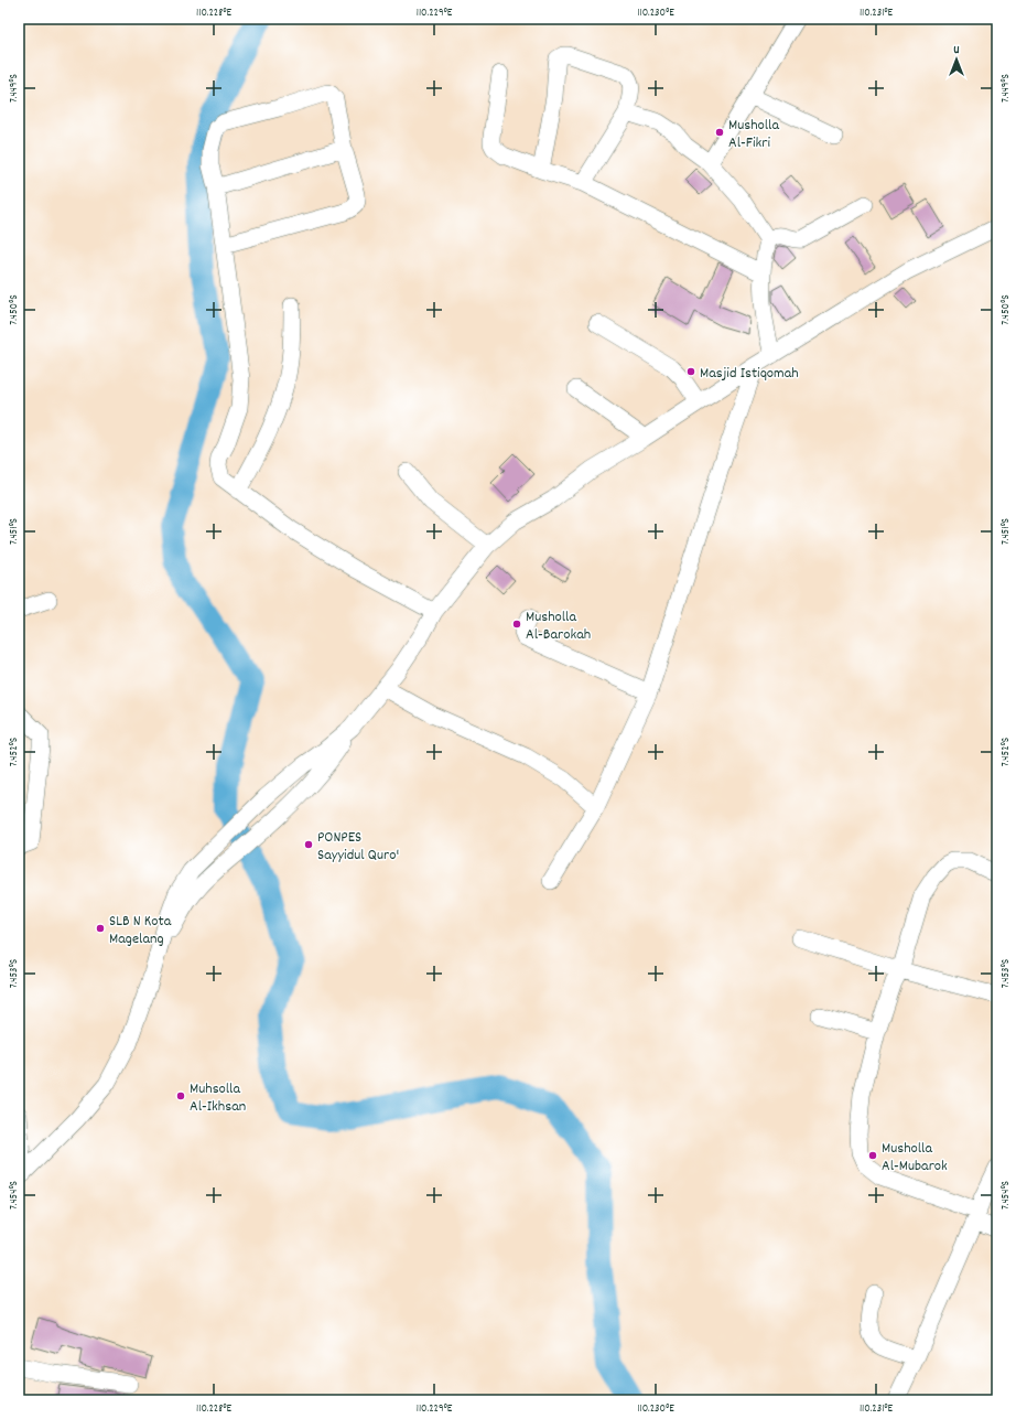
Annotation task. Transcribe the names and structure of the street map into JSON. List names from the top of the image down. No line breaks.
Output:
{"places":["Musholla Al-Fikri","Masjid Istiqomah","Musholla Al-Barokah","PONPES Sayyidul Quro'","SLB N Kota Magelang","Muhsolla Al-Ikhsan","Musholla Al-Mubarok"],"north":"top","coordinates":["110.228°E","110.229°E","110.230°E","110.231°E","7.449°S","7.450°S","7.451°S","7.452°S","7.453°S","7.454°S"]}
